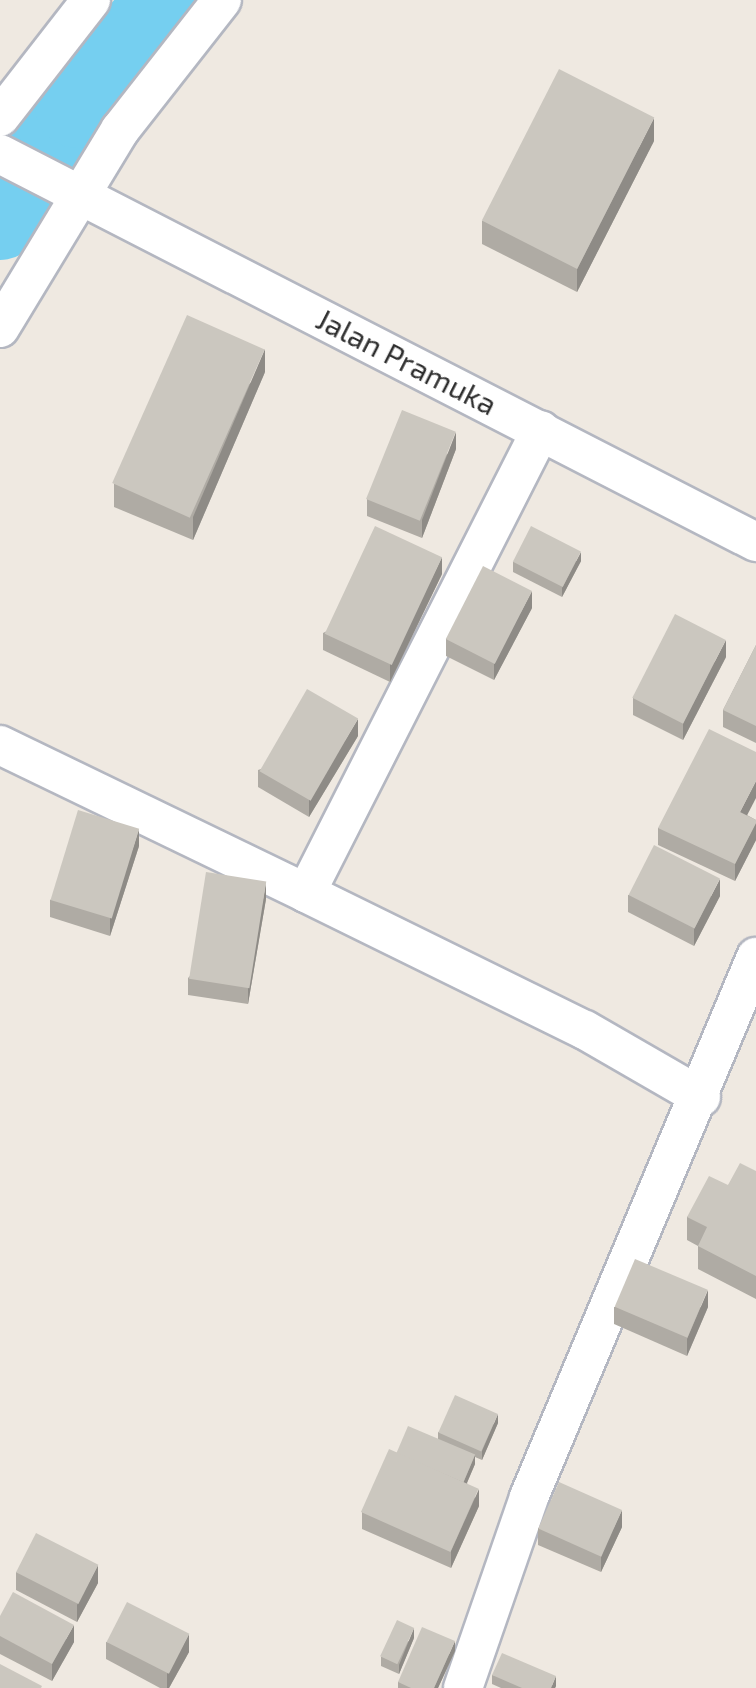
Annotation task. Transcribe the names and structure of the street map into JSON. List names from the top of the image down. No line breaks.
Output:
{"streets":{"street":["Jalan Pramuka"]}}
